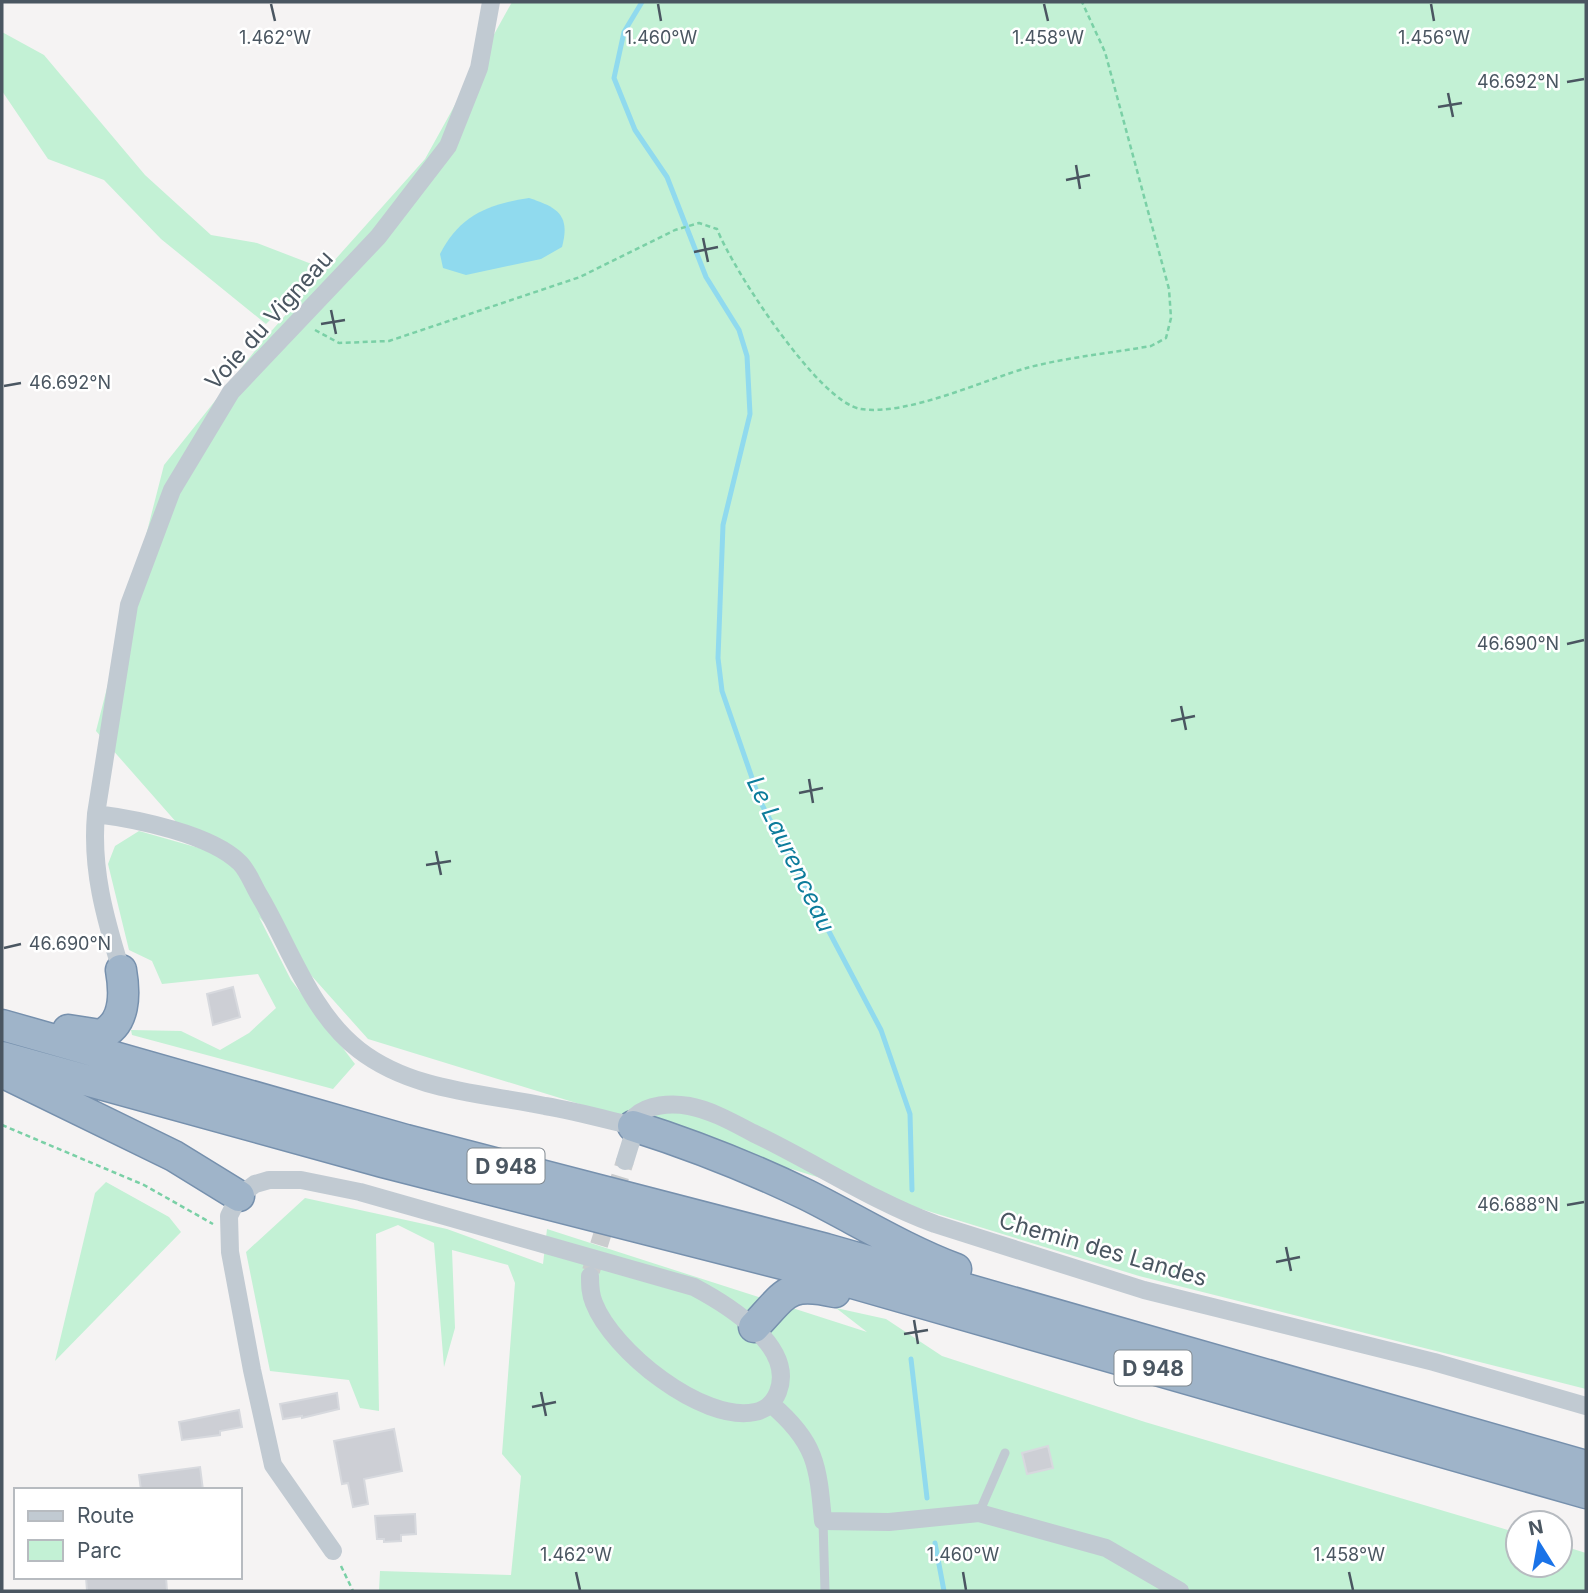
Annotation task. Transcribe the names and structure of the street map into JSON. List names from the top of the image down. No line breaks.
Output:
{"streets":{"highway":["D 948"],"street":["Voie du Vigneau","Chemin des Landes"]},"water":["Le Laurenceau"],"legend":["Route","Parc"],"north":"top","coordinates":["1.462°W","1.460°W","1.458°W","1.456°W","46.692°N","46.690°N","46.688°N"]}
